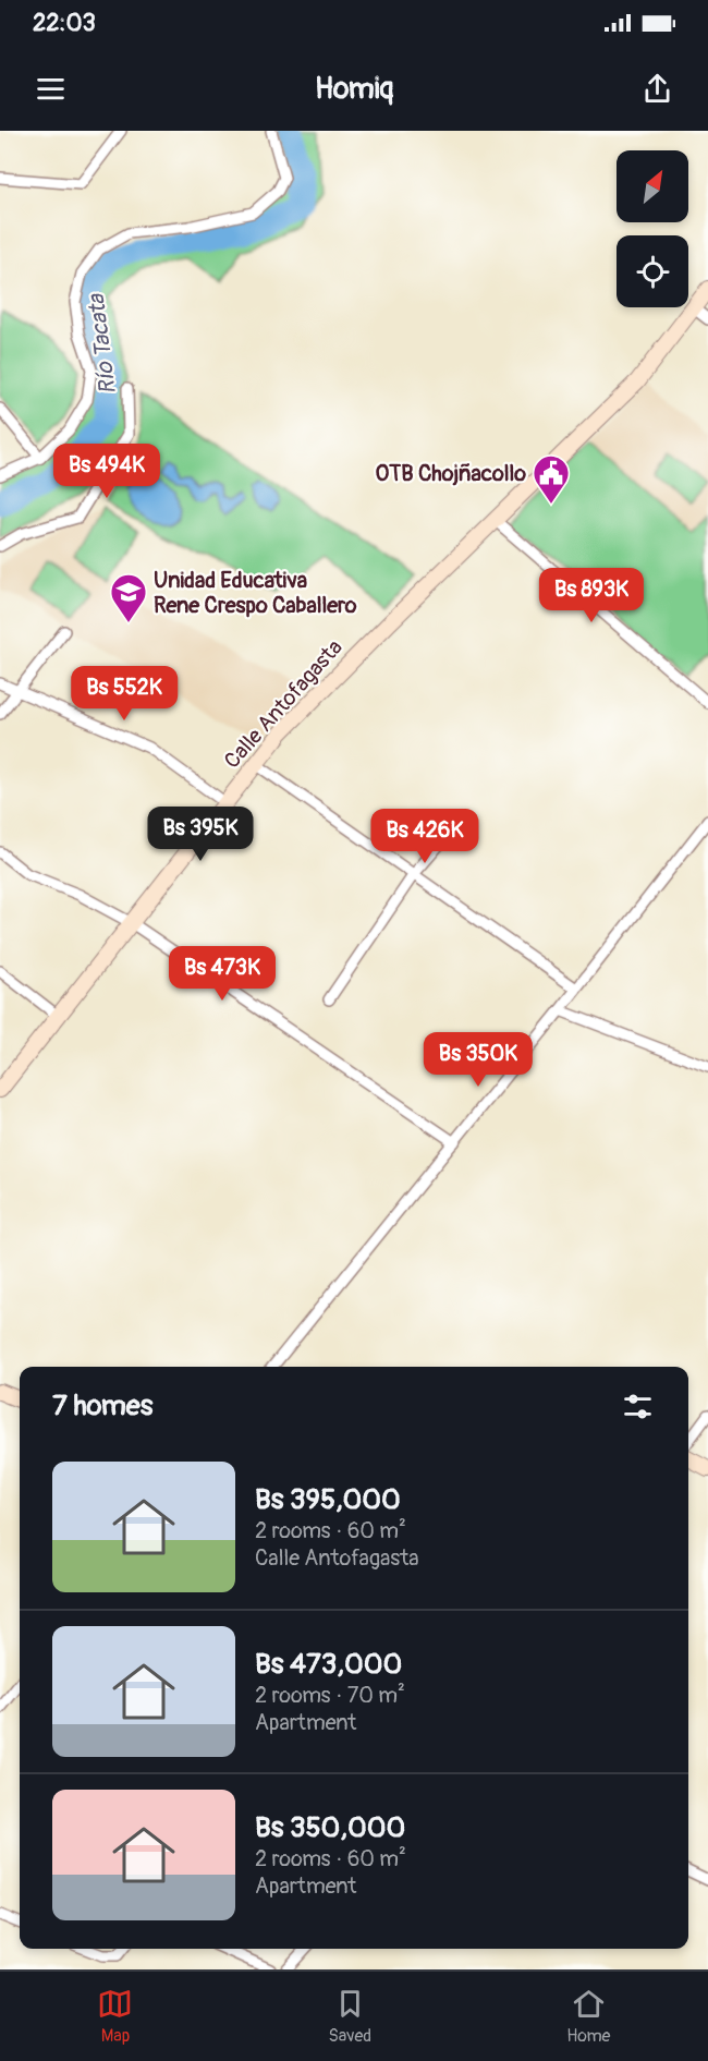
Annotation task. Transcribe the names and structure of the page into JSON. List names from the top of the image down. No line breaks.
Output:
{"streets":{"main road":["Calle Antofagasta"]},"water":["Río Tacata"],"places":{"public building":["OTB Chojñacollo"],"school or university":["Unidad Educativa Rene Crespo Caballero"]},"north":"top right","page":{"status":"22:03","header":"Homiq","price":["Bs 494K","Bs 893K","Bs 552K","Bs 395K","Bs 426K","Bs 473K","Bs 350K"],"heading":"7 homes","list":[{"name":"Bs 395,000","note":"2 rooms · 60 m² · Calle Antofagasta"},{"name":"Bs 473,000","note":"2 rooms · 70 m² · Apartment"},{"name":"Bs 350,000","note":"2 rooms · 60 m² · Apartment"}],"tabs":["Map","Saved","Home"]}}
